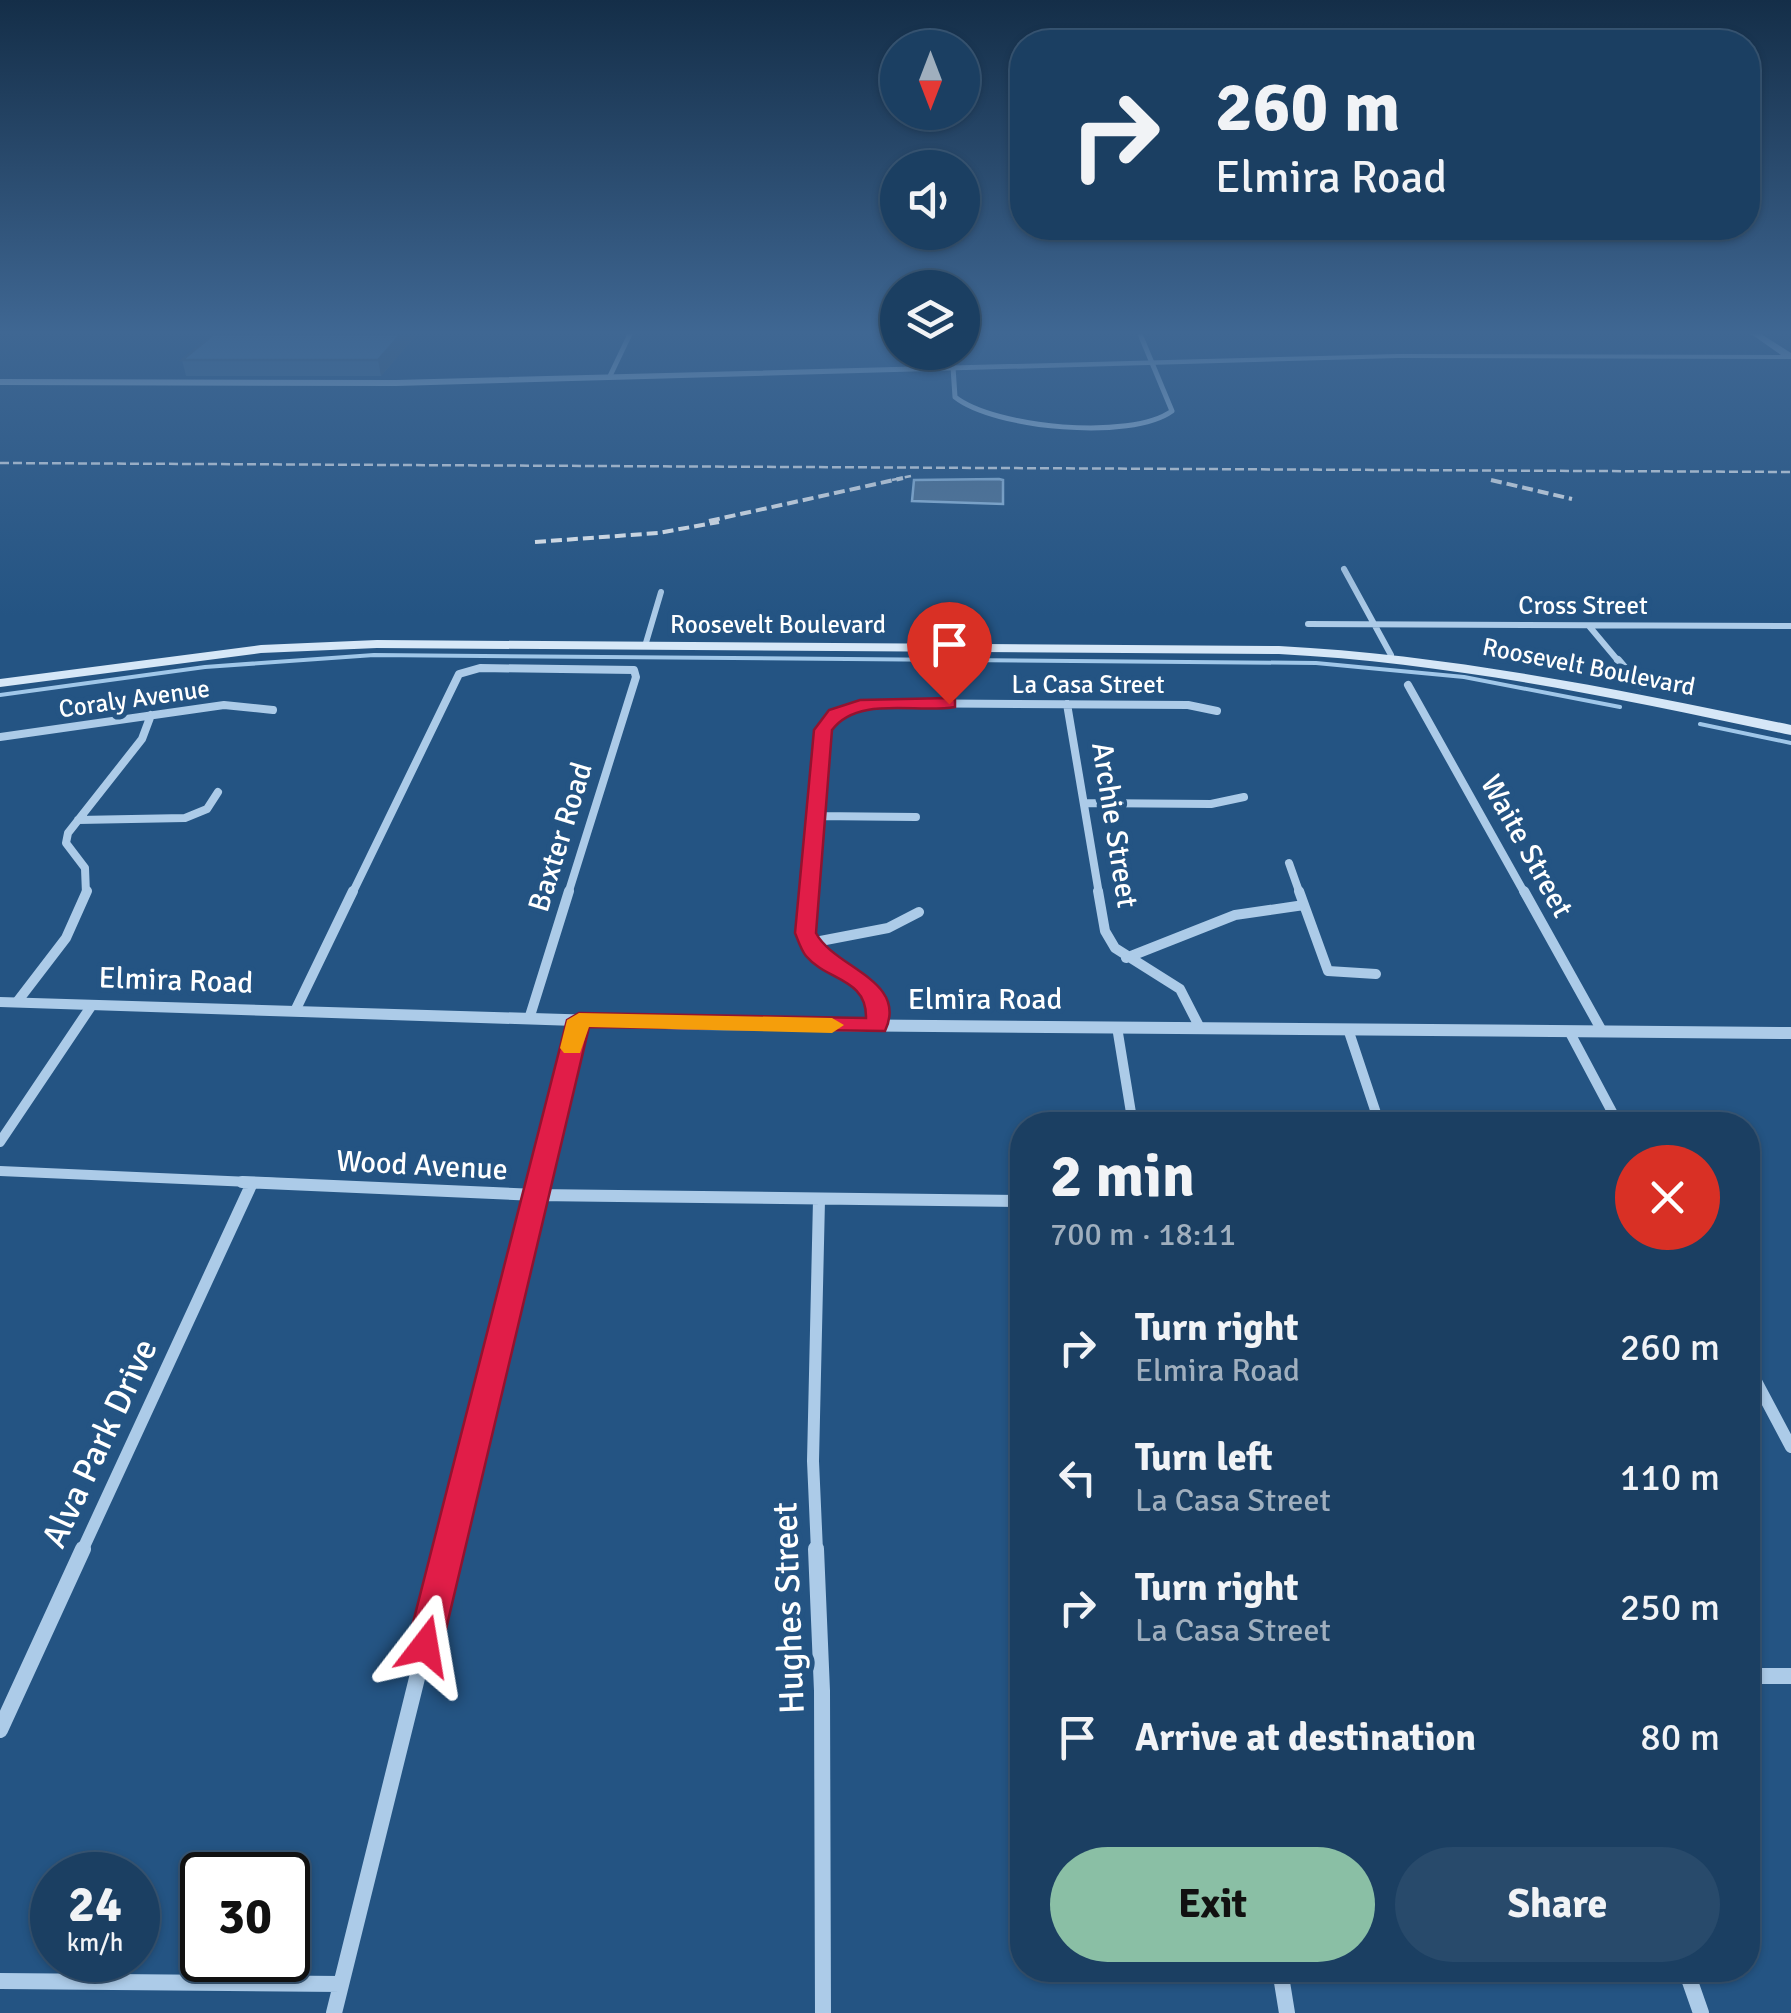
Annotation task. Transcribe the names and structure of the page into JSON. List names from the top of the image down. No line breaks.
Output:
{"streets":{"main road":["Roosevelt Boulevard"],"street":["Cross Street","La Casa Street","Coraly Avenue","Archie Street","Baxter Road","Waite Street","Elmira Road","Wood Avenue","Alva Park Drive","Hughes Street"]},"crossings":[["La Casa Street","Archie Street"],["Baxter Road","Elmira Road"],["Waite Street","Elmira Road"],["Wood Avenue","Alva Park Drive"],["Wood Avenue","Hughes Street"]],"north":"bottom","page":{"turn":["260 m","Elmira Road"],"heading":["2 min","700 m · 18:11"],"list":[{"name":"Turn right","note":"Elmira Road","value":"260 m"},{"name":"Turn left","note":"La Casa Street","value":"110 m"},{"name":"Turn right","note":"La Casa Street","value":"250 m"},{"name":"Arrive at destination","value":"80 m"}],"buttons":["Exit","Share"],"speed":"24 km/h","limit":"30"}}
